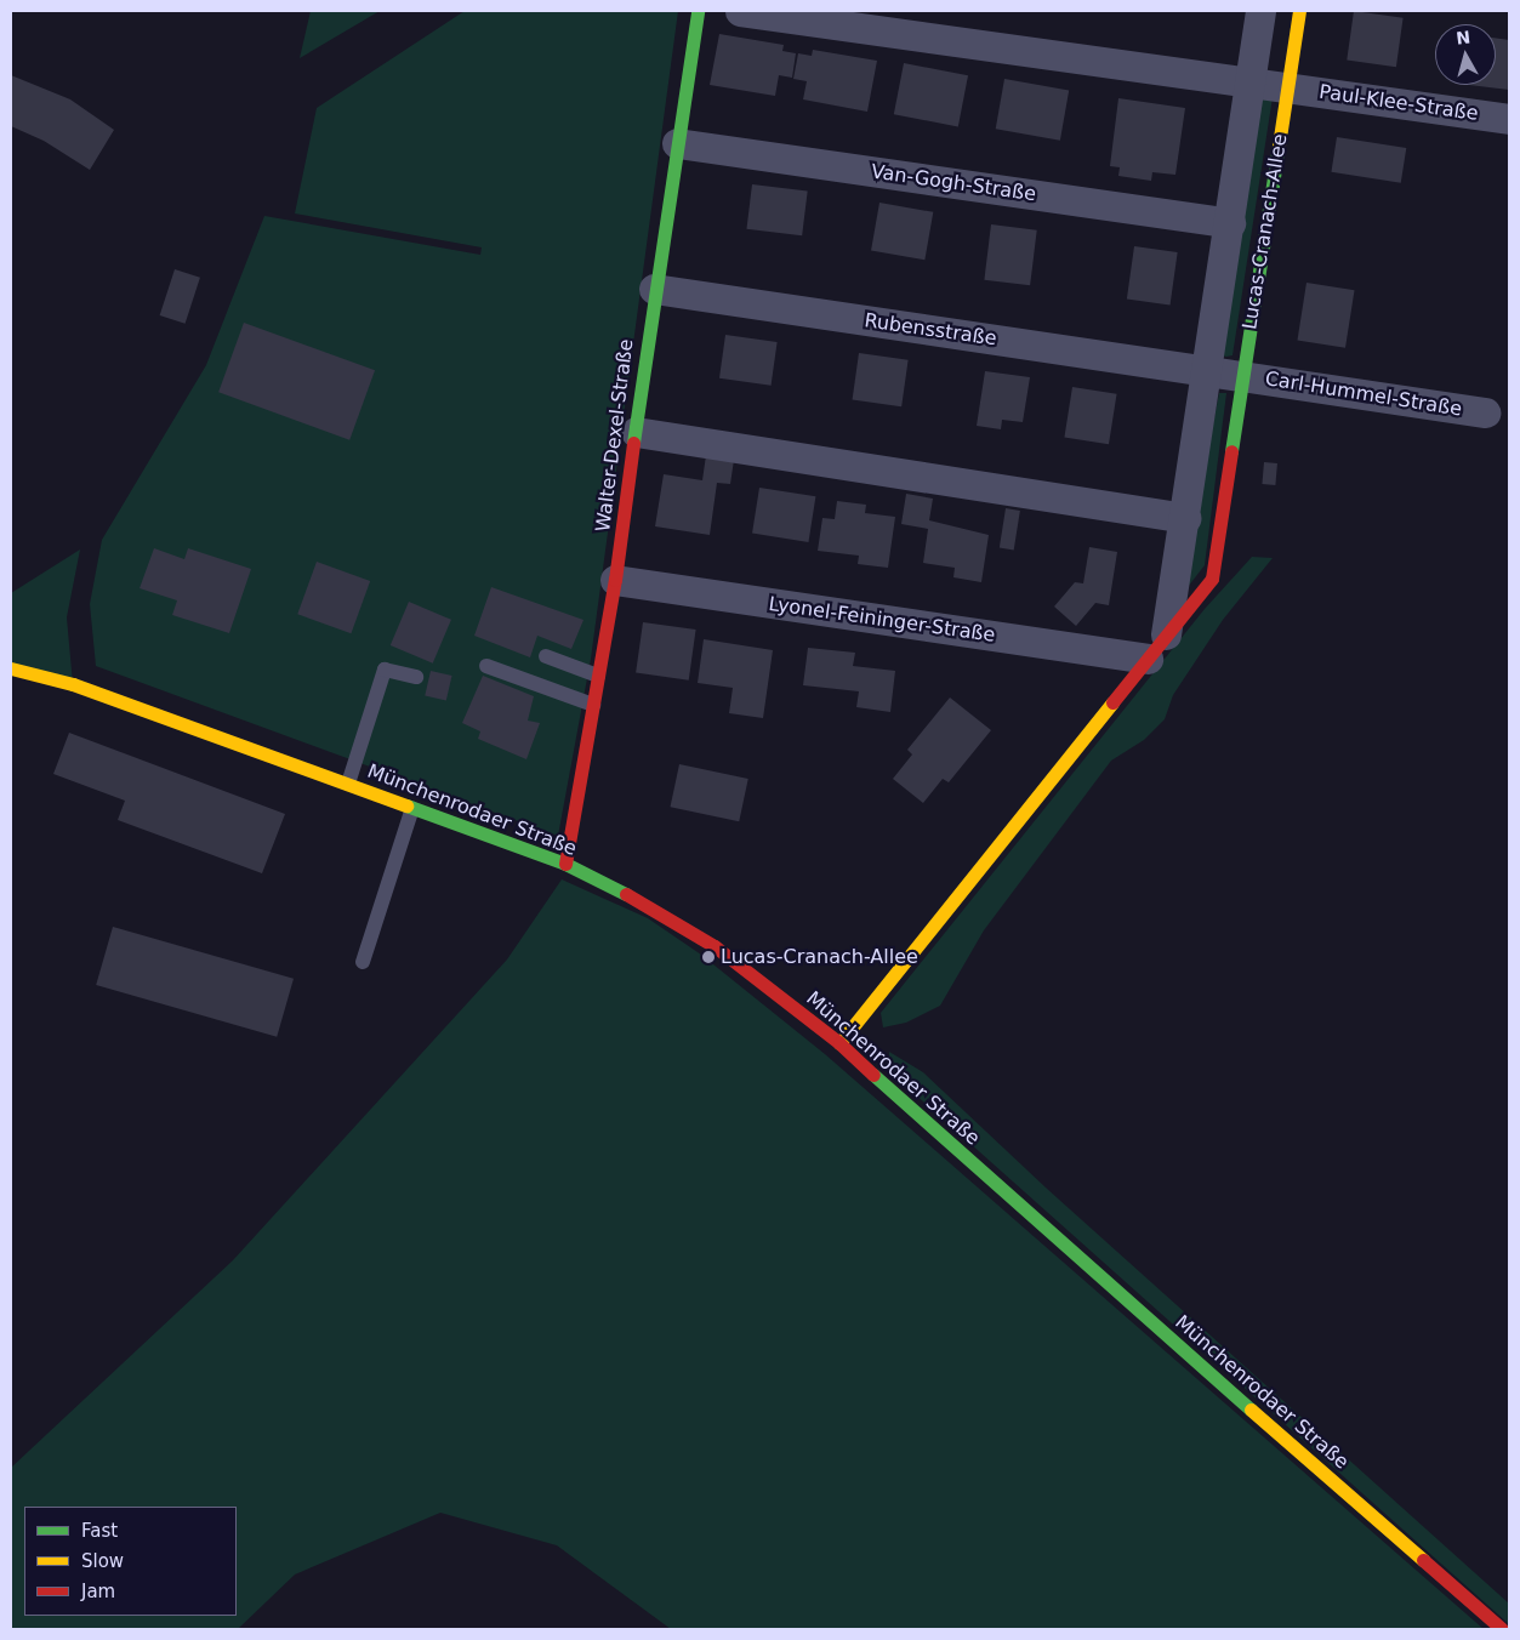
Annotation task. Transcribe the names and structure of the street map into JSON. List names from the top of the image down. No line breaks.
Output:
{"streets":{"street":["Paul-Klee-Straße","Van-Gogh-Straße","Lucas-Cranach-Allee","Rubensstraße","Carl-Hummel-Straße","Walter-Dexel-Straße","Lyonel-Feininger-Straße","Münchenrodaer Straße"]},"crossings":[["Paul-Klee-Straße","Lucas-Cranach-Allee"],["Van-Gogh-Straße","Lucas-Cranach-Allee"],["Van-Gogh-Straße","Walter-Dexel-Straße"],["Lucas-Cranach-Allee","Rubensstraße"],["Lucas-Cranach-Allee","Carl-Hummel-Straße"],["Lucas-Cranach-Allee","Lyonel-Feininger-Straße"],["Lucas-Cranach-Allee","Münchenrodaer Straße"],["Rubensstraße","Walter-Dexel-Straße"],["Walter-Dexel-Straße","Lyonel-Feininger-Straße"],["Walter-Dexel-Straße","Münchenrodaer Straße"]],"places":["Lucas-Cranach-Allee"],"legend":["Fast","Slow","Jam"],"north":"top"}
